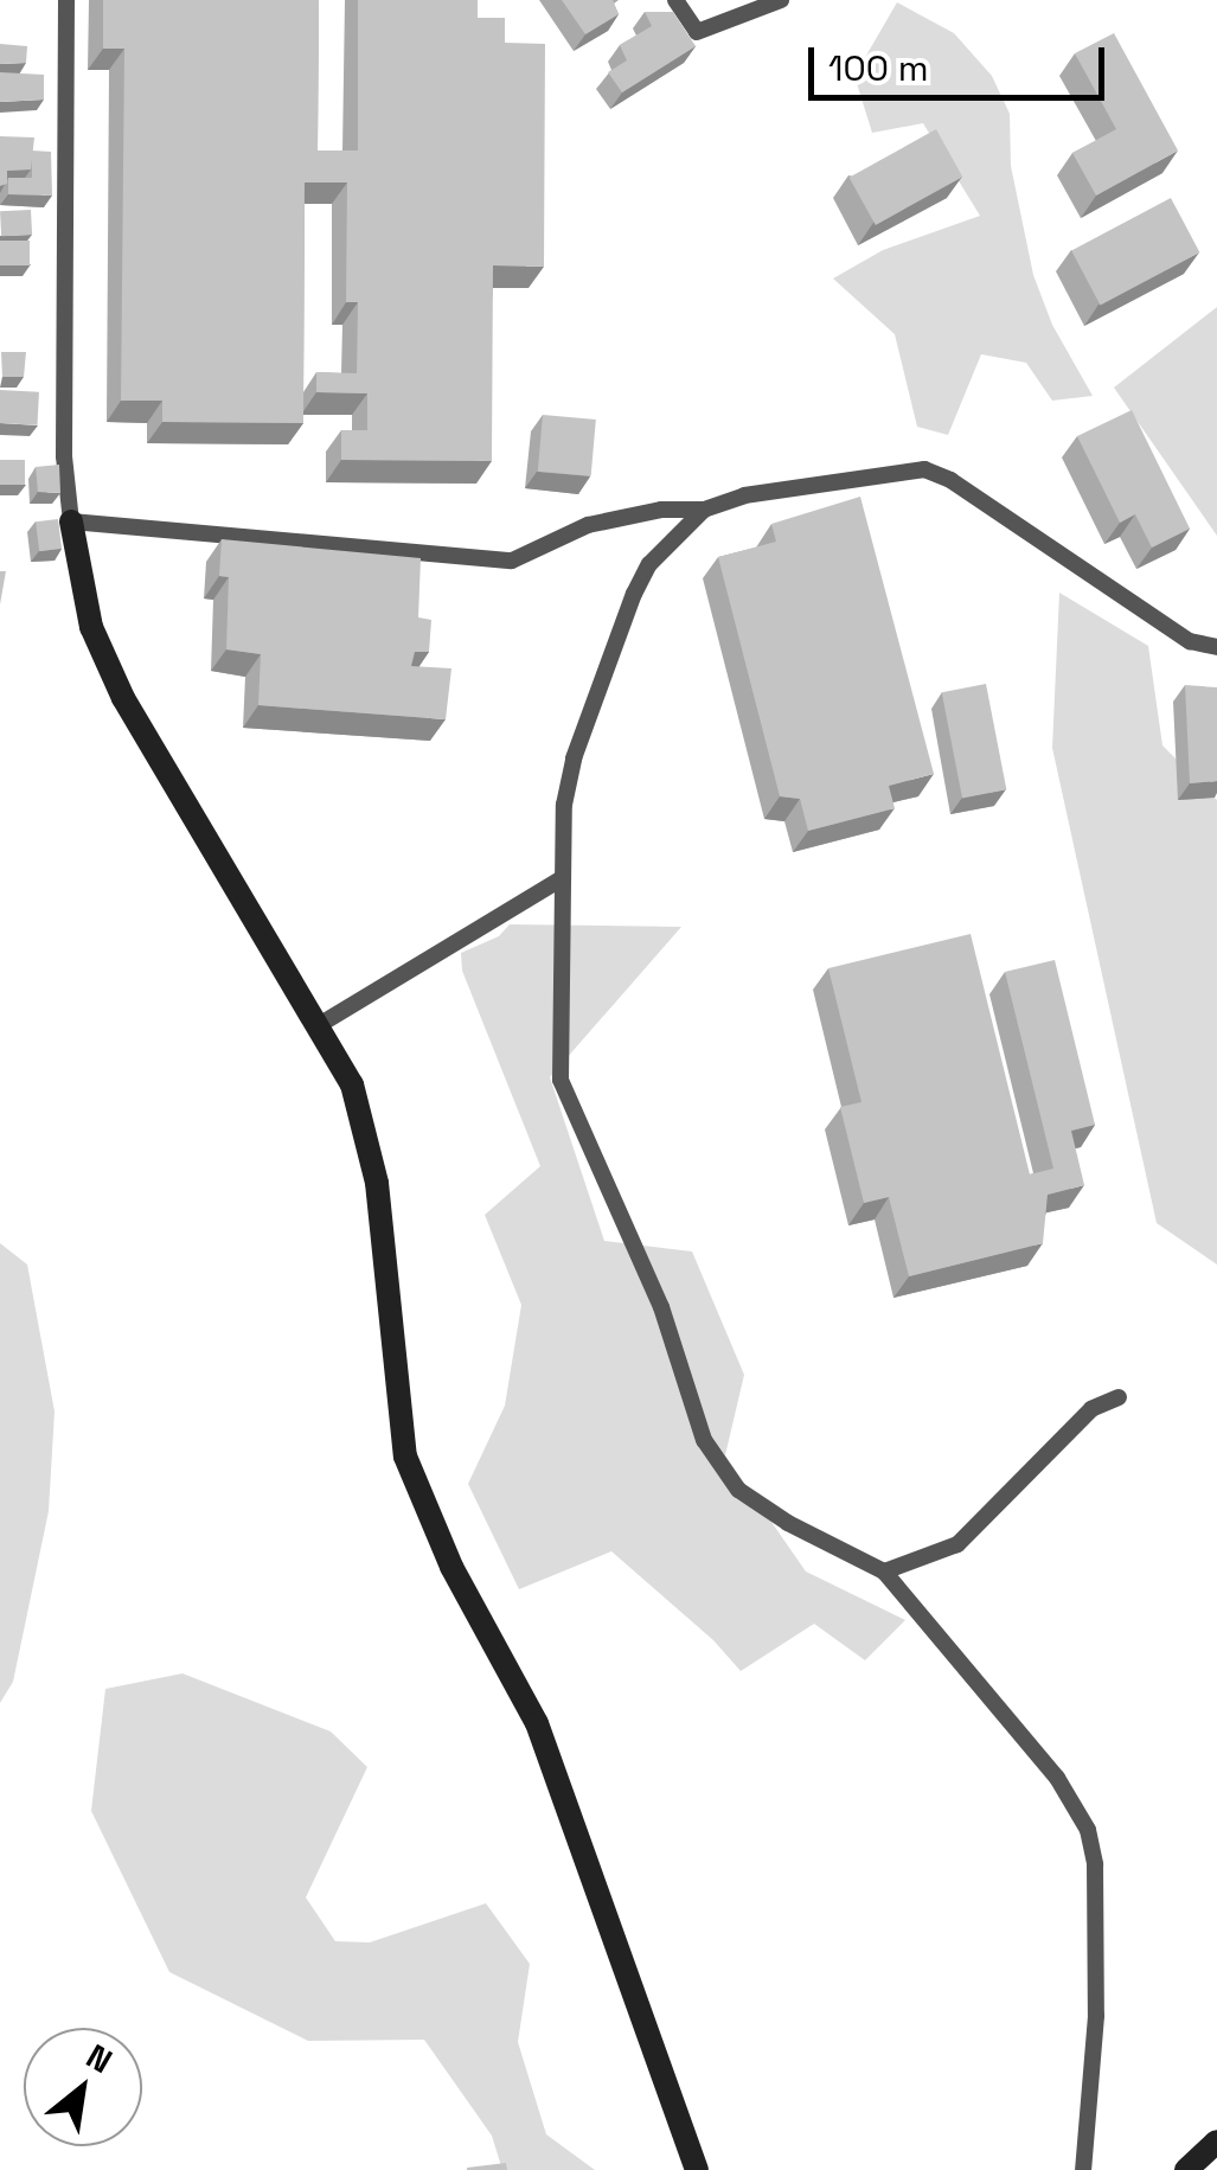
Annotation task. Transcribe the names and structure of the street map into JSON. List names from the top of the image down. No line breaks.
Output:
{"scale_bar":"100 m","north":"top right"}
